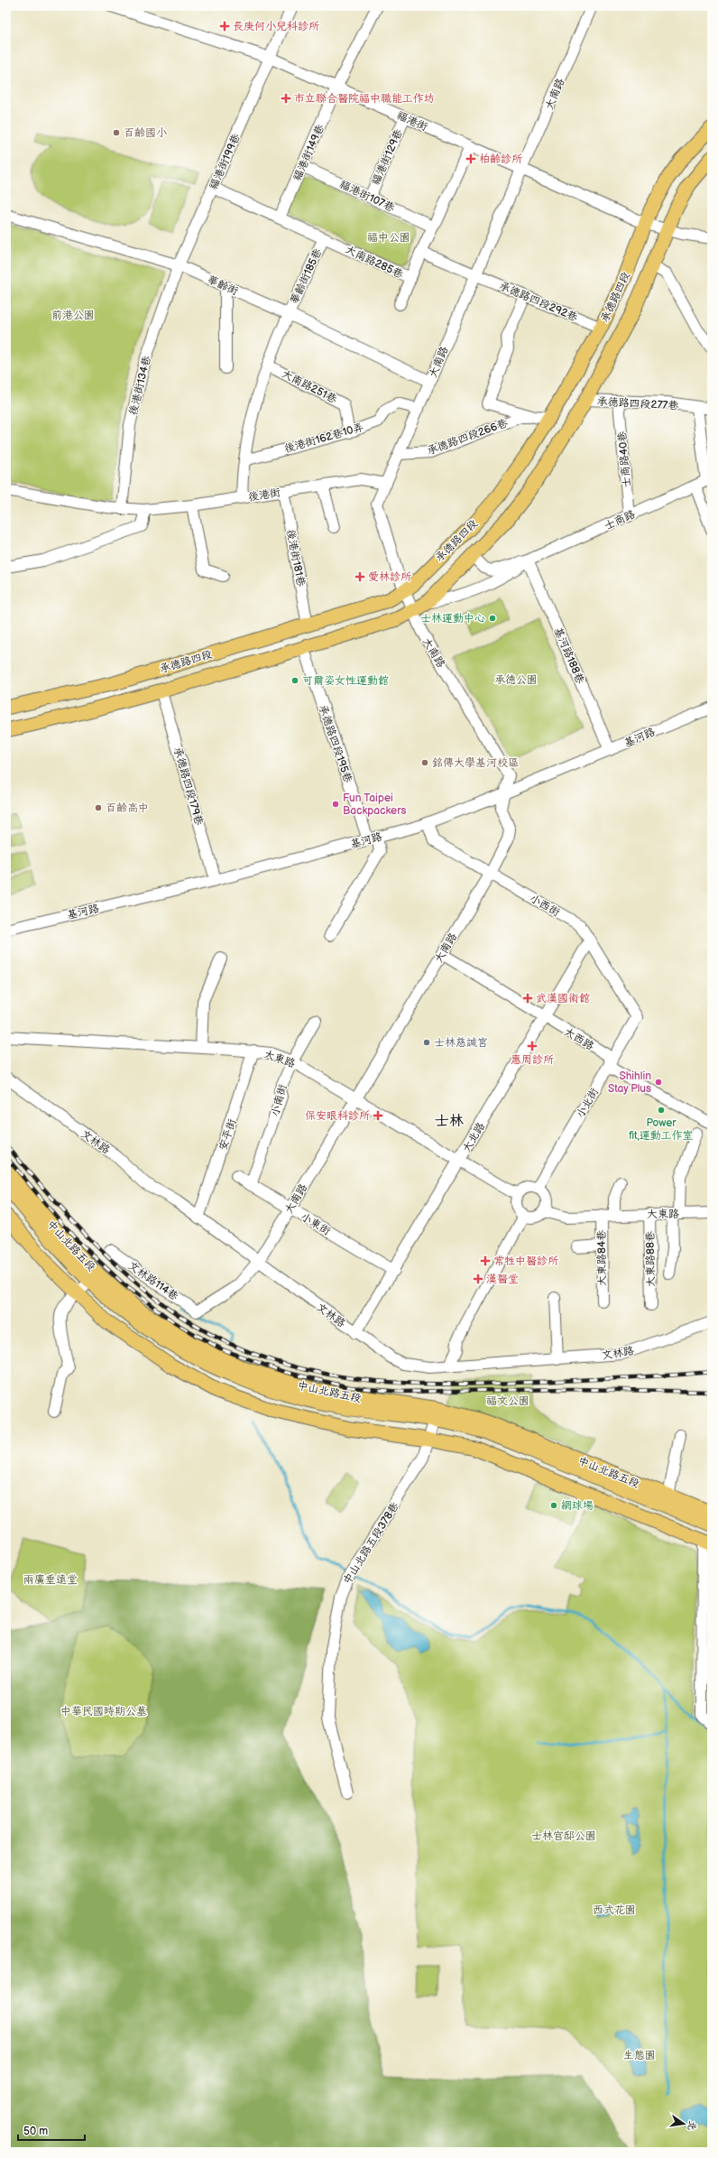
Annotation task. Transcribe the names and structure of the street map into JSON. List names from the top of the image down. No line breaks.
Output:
{"streets":{"main road":["承德路四段","中山北路五段"],"street":["大南路","福港街","福港街149巷","福港街129巷","福港街199巷","福港街107巷","大南路285巷","華齡街185巷","華齡街","承德路四段292巷","後港街134巷","大南路251巷","承德路四段277巷","承德路四段266巷","後港街162巷10弄","士商路40巷","後港街","士商路","後港街181巷","基河路188巷","基河路","承德路四段195巷","承德路四段179巷","小西街","大西路","大東路","小南街","小北街","安平街","大北路","文林路","小東街","大東路84巷","大東路88巷","文林路114巷","中山北路五段378巷"]},"crossings":[["大南路","福港街"],["大南路","華齡街"],["大南路","承德路四段"],["大南路","承德路四段292巷"],["大南路","承德路四段266巷"],["大南路","後港街162巷10弄"],["大南路","後港街"],["大南路","基河路"],["大南路","小西街"],["大南路","大西路"],["大南路","大東路"],["大南路","文林路"],["大南路","小東街"],["大南路","文林路114巷"],["福港街","福港街149巷"],["福港街","福港街129巷"],["福港街","福港街199巷"],["福港街","承德路四段"],["福港街149巷","福港街107巷"],["福港街149巷","大南路285巷"],["福港街129巷","福港街107巷"],["福港街199巷","大南路285巷"],["福港街199巷","華齡街"],["福港街199巷","後港街134巷"],["大南路285巷","華齡街185巷"],["華齡街185巷","華齡街"],["華齡街185巷","大南路251巷"],["華齡街","後港街134巷"],["華齡街","大南路251巷"],["承德路四段","承德路四段292巷"],["承德路四段","承德路四段277巷"],["承德路四段","士商路"],["承德路四段","後港街181巷"],["承德路四段","承德路四段195巷"],["承德路四段","承德路四段179巷"],["後港街134巷","後港街"],["大南路251巷","後港街162巷10弄"],["大南路251巷","後港街"],["承德路四段277巷","士商路40巷"],["士商路40巷","士商路"],["後港街","後港街181巷"],["士商路","基河路188巷"],["基河路188巷","基河路"],["基河路","承德路四段195巷"],["基河路","承德路四段179巷"],["基河路","小西街"],["小西街","小北街"],["小西街","大北路"],["大西路","小北街"],["大西路","大北路"],["大東路","小南街"],["大東路","小北街"],["大東路","安平街"],["大東路","大北路"],["大東路","大東路84巷"],["大東路","大東路88巷"],["小南街","小東街"],["安平街","文林路"],["大北路","文林路"],["大北路","小東街"],["中山北路五段","中山北路五段378巷"]],"districts":["士林"],"parks":["福中公園","前港公園","承德公園","福文公園","兩廣垂遠堂","中華民國時期公墓","士林官邸公園","西式花園","生態園"],"places":{"health":["長庚何小兒科診所","市立聯合醫院福中職能工作坊","柏齡診所","愛林診所","武漢國術館","惠周診所","保安眼科診所","常牲中醫診所","漢醫堂"],"other":["百齡國小","士林運動中心","可爾姿女性運動館","銘傳大學基河校區","Fun Taipei Backpackers","百齡高中","士林慈諴宮","Shihlin Stay Plus","Power fit,運動工作室","網球場"]},"scale_bar":"50 m","north":"right"}
